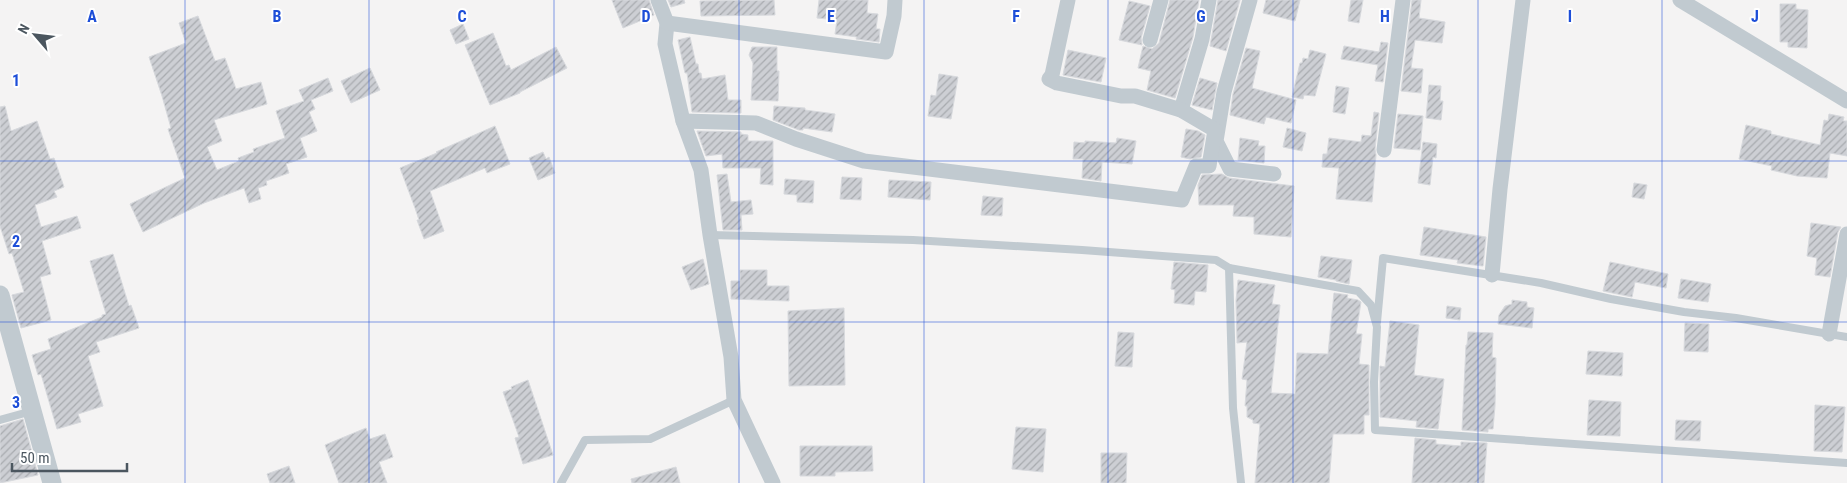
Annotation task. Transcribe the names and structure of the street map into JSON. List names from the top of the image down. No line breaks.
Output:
{"scale_bar":"50 m","north":"top left","grid":{"columns":["A","B","C","D","E","F","G","H","I","J"],"rows":["1","2","3"]}}
